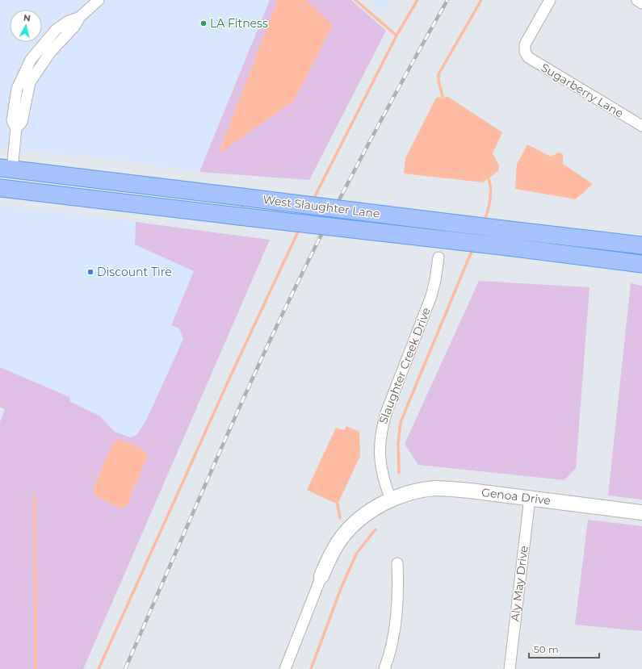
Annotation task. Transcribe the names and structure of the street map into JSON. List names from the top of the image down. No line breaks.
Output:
{"streets":{"main road":["West Slaughter Lane"],"street":["Sugarberry Lane","Slaughter Creek Drive","Genoa Drive","Aly May Drive"]},"crossings":[["Slaughter Creek Drive","Genoa Drive"],["Genoa Drive","Aly May Drive"]],"places":["LA Fitness","Discount Tire"],"scale_bar":"50 m","north":"top"}
